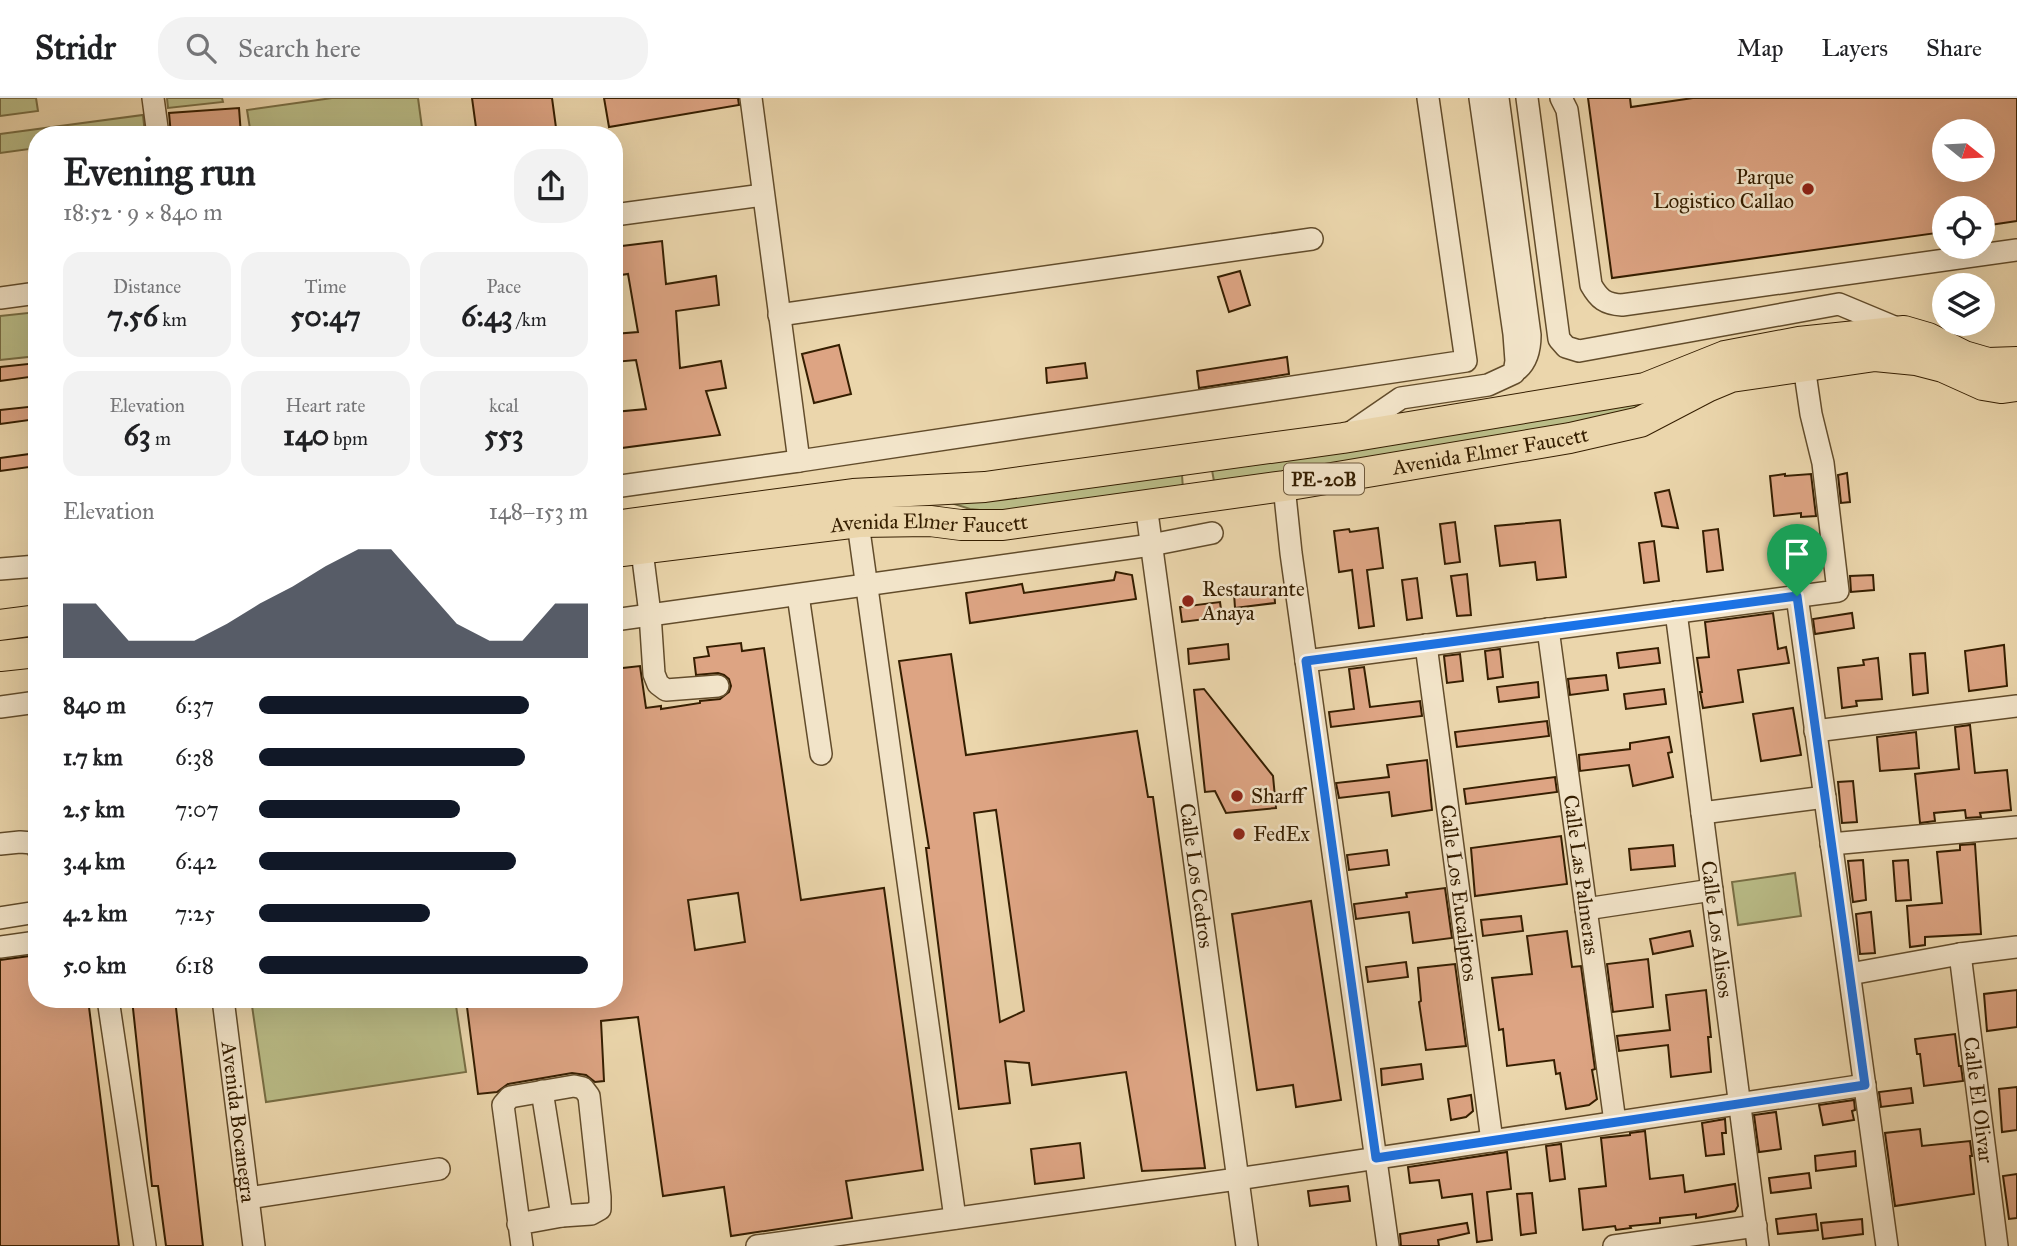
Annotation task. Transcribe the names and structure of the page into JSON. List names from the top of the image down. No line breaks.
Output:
{"streets":{"highway":["Avenida Elmer Faucett","PE-20B"],"street":["Calle Los Cedros","Calle Las Palmeras","Calle Los Eucaliptos","Calle Los Alisos","Calle El Olivar","Avenida Bocanegra"]},"crossings":[["Avenida Elmer Faucett","Calle Los Cedros"]],"places":["Parque Logistico Callao","Restaurante Anaya","Sharff","FedEx"],"north":"right","page":{"header":"Stridr","search":"Search here","nav":["Map","Layers","Share"],"heading":["Evening run","18:52 · 9 × 840 m"],"stats":[["Distance","7.56 km"],["Time","50:47"],["Pace","6:43 /km"],["Elevation","63 m"],["Heart rate","140 bpm"],["kcal","553"]],"chart":["Elevation","148–153 m"],"list":[{"name":"840 m","note":"6:37"},{"name":"1.7 km","note":"6:38"},{"name":"2.5 km","note":"7:07"},{"name":"3.4 km","note":"6:42"},{"name":"4.2 km","note":"7:25"},{"name":"5.0 km","note":"6:18"}]}}
